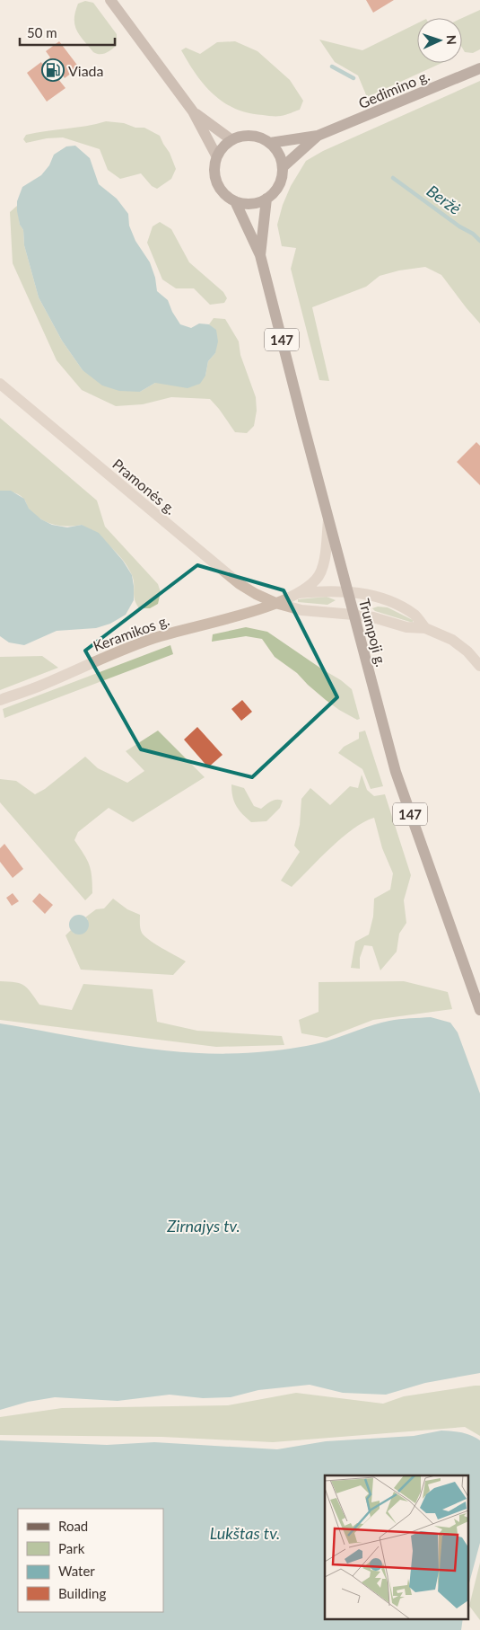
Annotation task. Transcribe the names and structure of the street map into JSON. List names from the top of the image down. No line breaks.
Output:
{"streets":{"main road":["Gedimino g.","147","Trumpoji g."],"street":["Pramonės g.","Keramikos g."]},"crossings":[["Gedimino g.","Trumpoji g."],["Pramonės g.","Keramikos g."],["Pramonės g.","Trumpoji g."]],"water":["Beržė","Zirnajys tv.","Lukštas tv."],"places":{"fuel station":["Viada"]},"legend":["Road","Park","Water","Building"],"scale_bar":"50 m","north":"right"}
